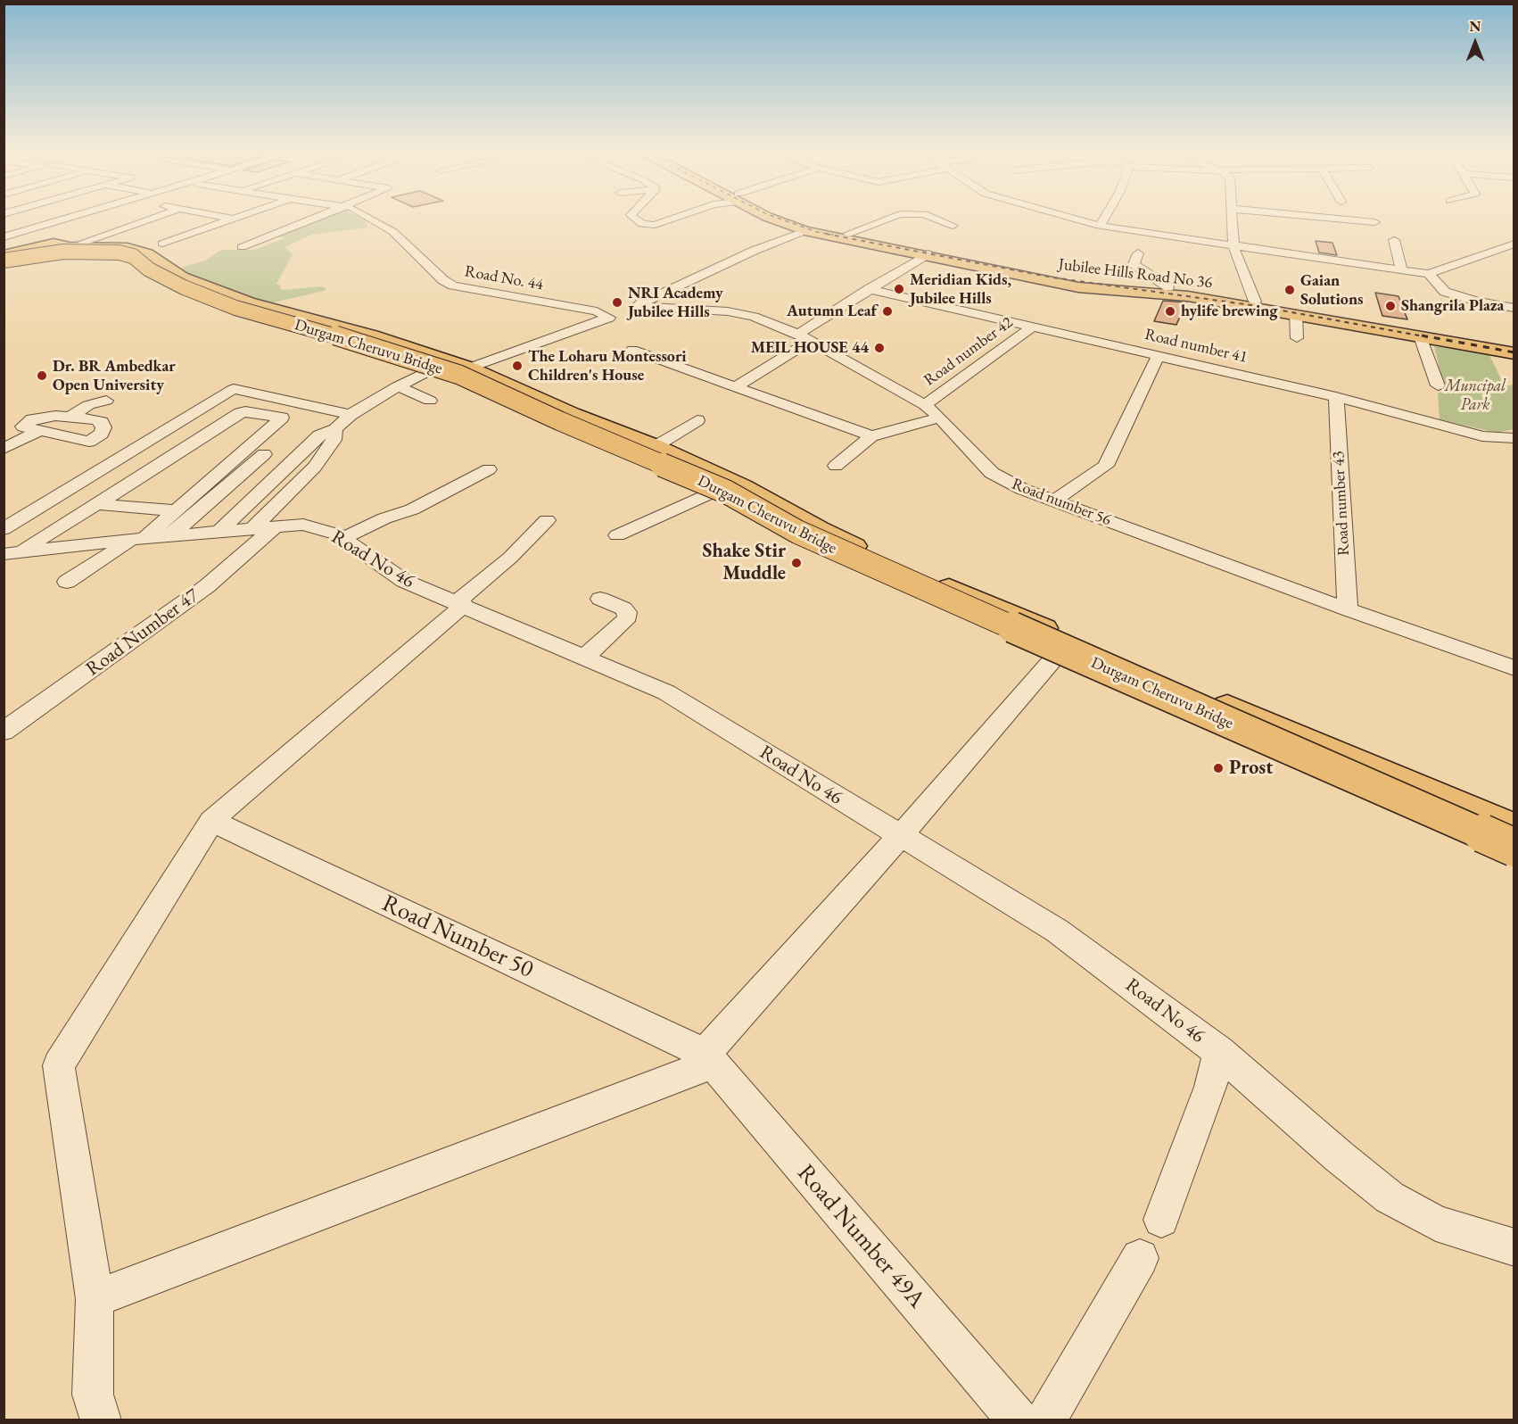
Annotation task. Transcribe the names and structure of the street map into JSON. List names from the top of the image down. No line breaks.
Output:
{"streets":{"main road":["Jubilee Hills Road No 36","Durgam Cheruvu Bridge"],"street":["Road No. 44","Road number 41","Road number 42","Road number 56","Road number 43","Road No 46","Road Number 47","Road Number 50","Road Number 49A"]},"crossings":[["Road No. 44","Road number 56"],["Road number 41","Road number 42"],["Road number 41","Road number 43"],["Road number 42","Road number 56"],["Road number 56","Road number 43"],["Road No 46","Road Number 47"],["Road Number 50","Road Number 49A"]],"parks":["Muncipal Park"],"places":["Meridian Kids, Jubilee Hills","Gaian Solutions","NRI Academy Jubilee Hills","Shangrila Plaza","Autumn Leaf","hylife brewing","MEIL HOUSE 44","The Loharu Montessori Children's House","Dr. BR Ambedkar Open University","Shake Stir Muddle","Prost"],"north":"top"}
